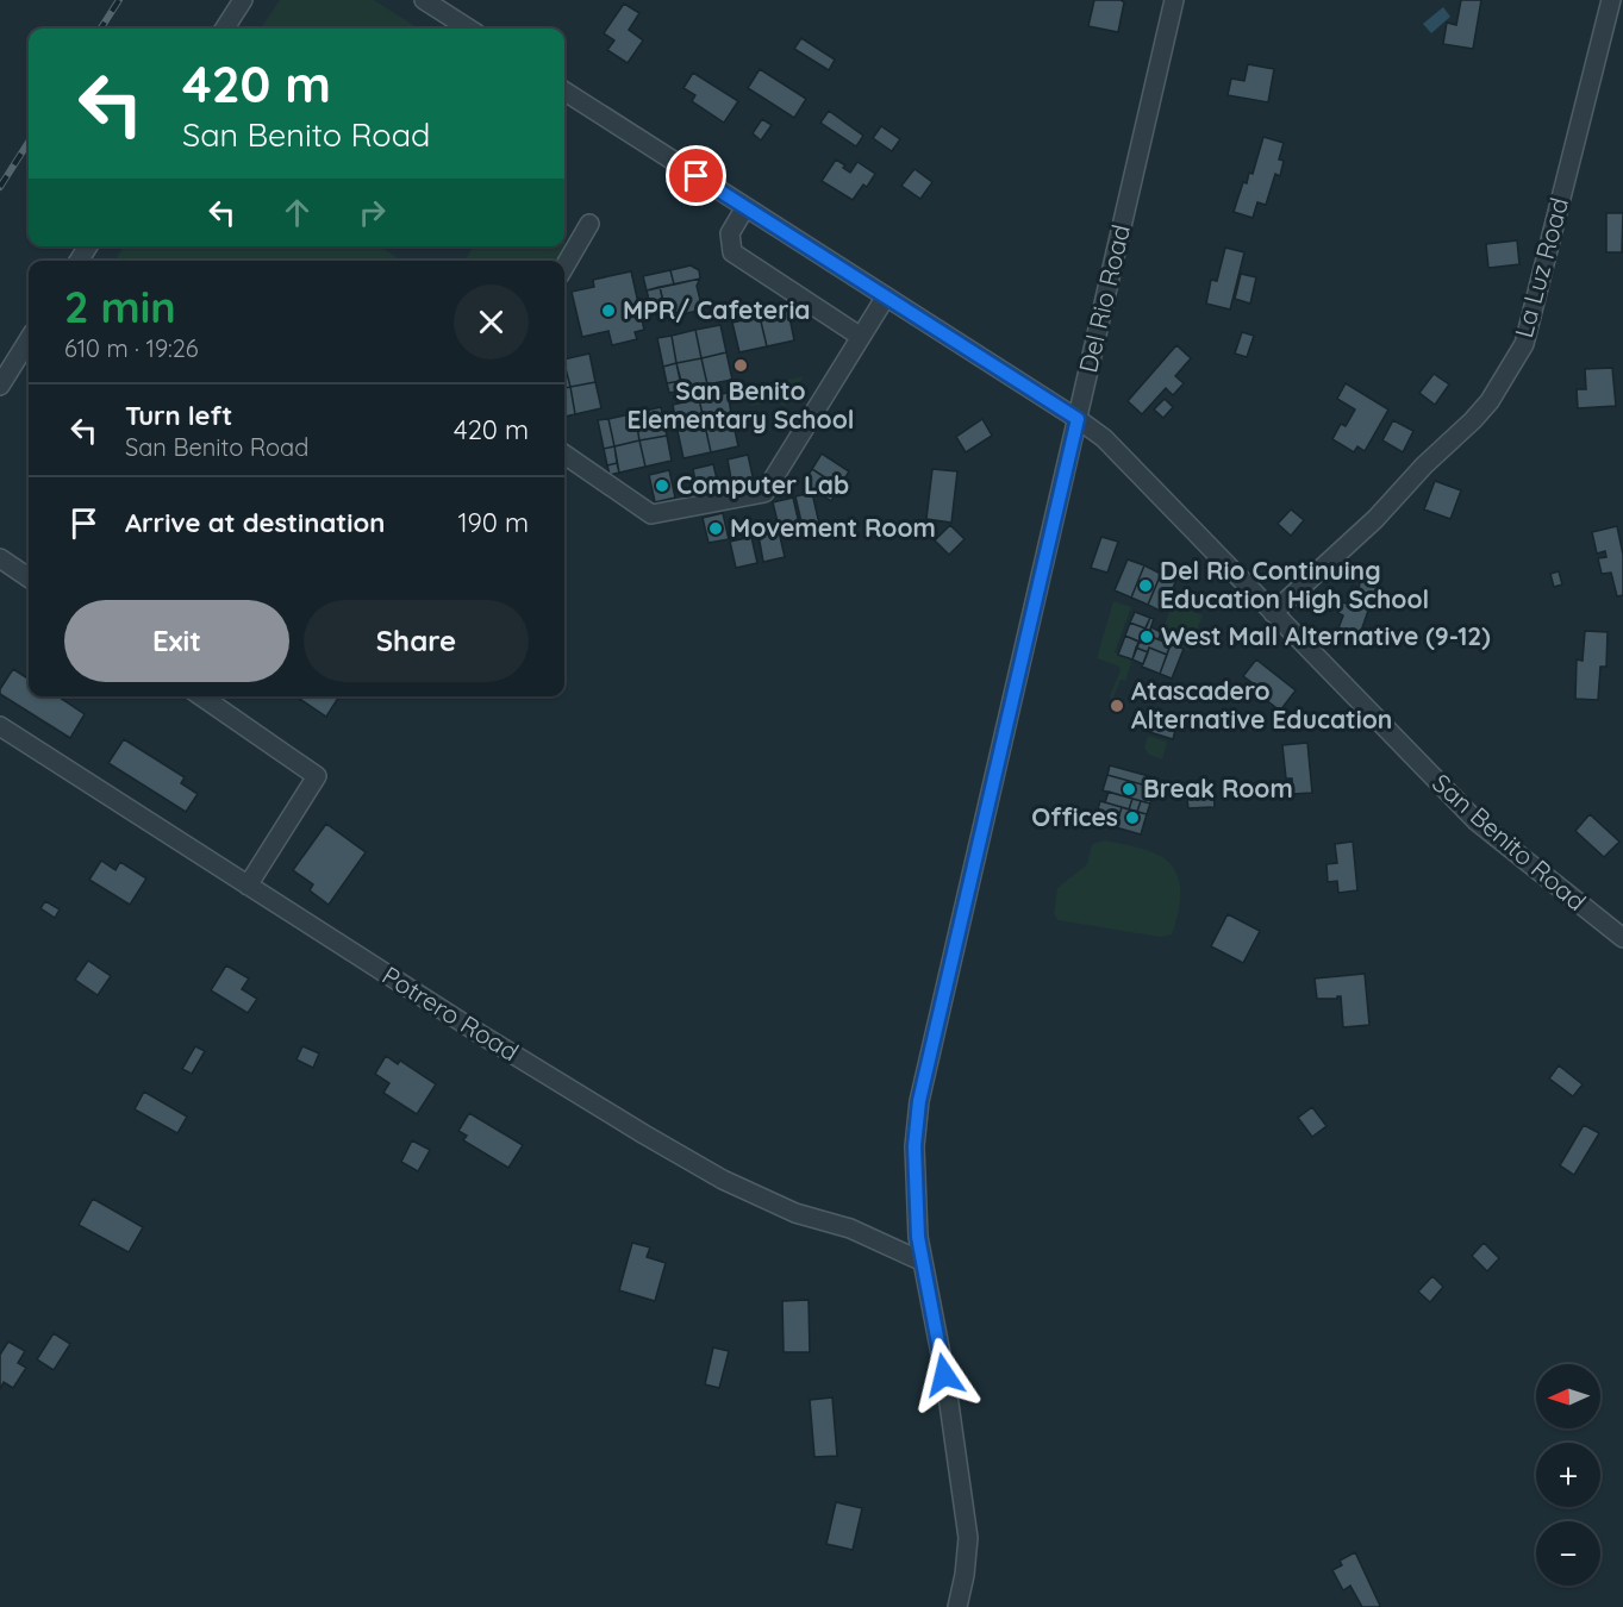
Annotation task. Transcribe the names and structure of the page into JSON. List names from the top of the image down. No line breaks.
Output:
{"streets":{"street":["La Luz Road","Del Rio Road","San Benito Road","Potrero Road"]},"crossings":[["La Luz Road","San Benito Road"],["Del Rio Road","San Benito Road"],["Del Rio Road","Potrero Road"]],"places":["MPR/ Cafeteria","San Benito Elementary School","Computer Lab","Movement Room","Del Rio Continuing Education High School","West Mall Alternative (9-12)","Atascadero Alternative Education","Break Room","Offices"],"north":"left","page":{"turn":["420 m","San Benito Road"],"heading":["2 min","610 m · 19:26"],"list":[{"name":"Turn left","note":"San Benito Road","value":"420 m"},{"name":"Arrive at destination","value":"190 m"}],"buttons":["Exit","Share"],"map_buttons":["+","−"]}}
